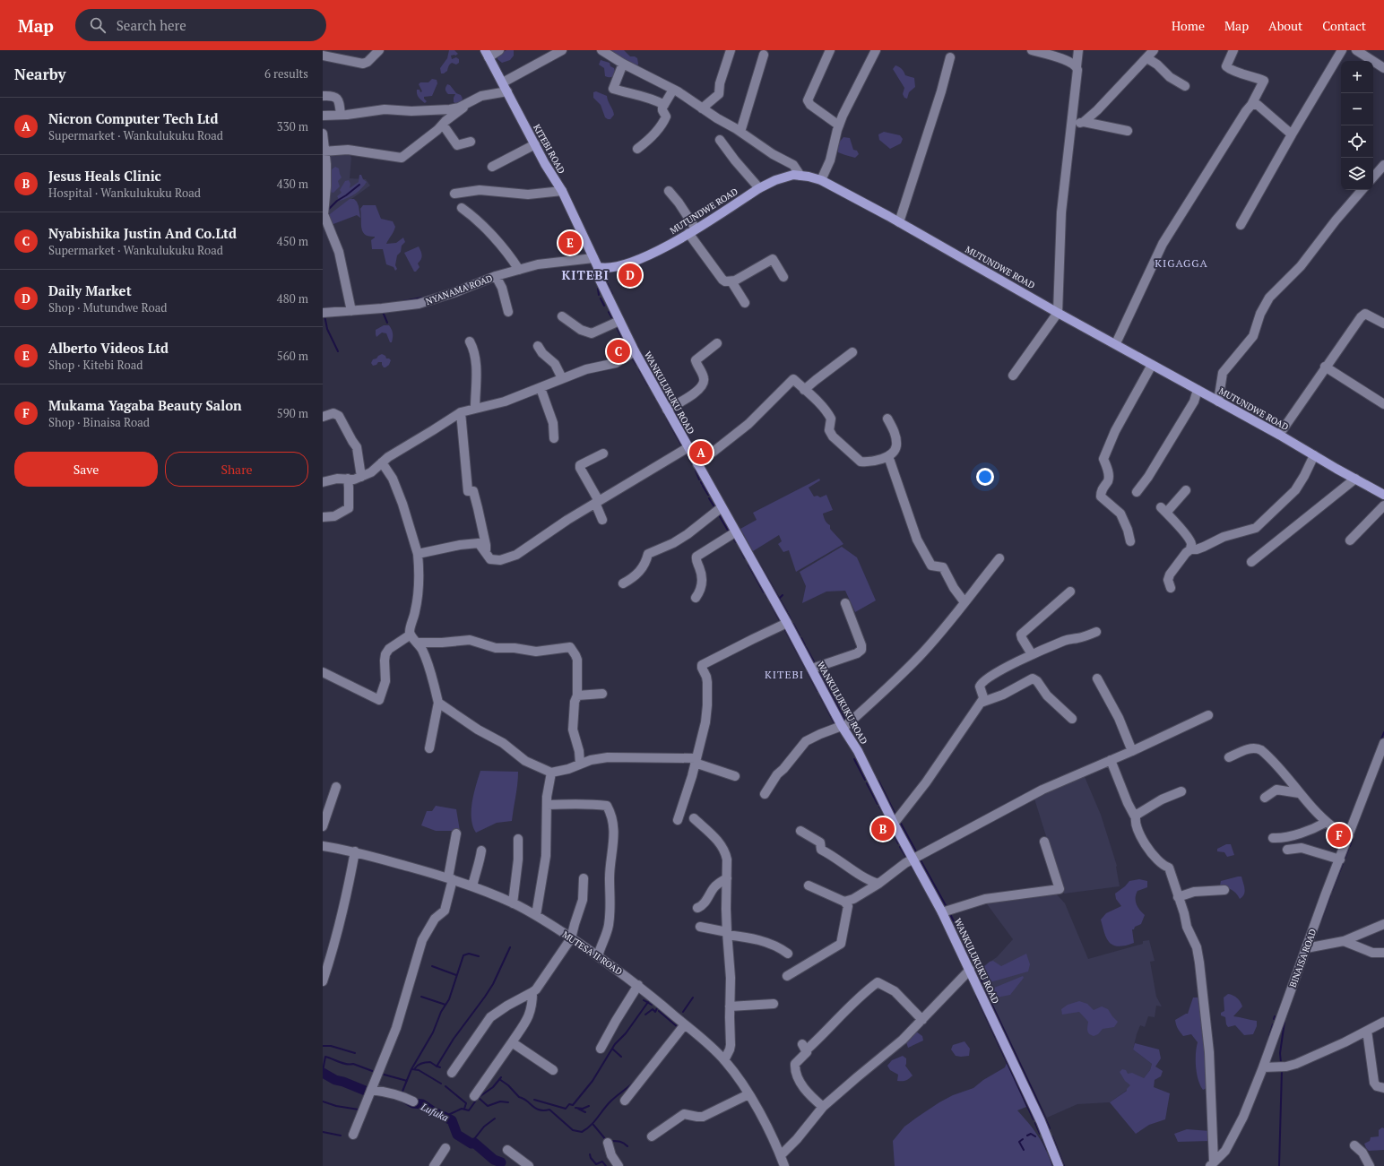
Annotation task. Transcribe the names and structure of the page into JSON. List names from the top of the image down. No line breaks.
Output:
{"streets":{"main road":["KITEBI ROAD","MUTUNDWE ROAD","WANKULUKUKU ROAD"],"street":["NYANAMA ROAD","MUTESA II ROAD","BINAISA ROAD"]},"crossings":[["KITEBI ROAD","NYANAMA ROAD"],["KITEBI ROAD","WANKULUKUKU ROAD"],["MUTUNDWE ROAD","WANKULUKUKU ROAD"],["NYANAMA ROAD","WANKULUKUKU ROAD"]],"districts":["KIGAGGA","KITEBI","KITEBI"],"water":["Lufuka"],"page":{"header":"Map","search":"Search here","nav":["Home","Map","About","Contact"],"heading":["Nearby","6 results"],"map_buttons":["+","−"],"list":[{"mark":"A","name":"Nicron Computer Tech Ltd","note":"Supermarket · Wankulukuku Road","value":"330 m"},{"mark":"B","name":"Jesus Heals Clinic","note":"Hospital · Wankulukuku Road","value":"430 m"},{"mark":"C","name":"Nyabishika Justin And Co.Ltd","note":"Supermarket · Wankulukuku Road","value":"450 m"},{"mark":"D","name":"Daily Market","note":"Shop · Mutundwe Road","value":"480 m"},{"mark":"E","name":"Alberto Videos Ltd","note":"Shop · Kitebi Road","value":"560 m"},{"mark":"F","name":"Mukama Yagaba Beauty Salon","note":"Shop · Binaisa Road","value":"590 m"}],"pins":["E","D","C","A","B","F"],"buttons":["Save","Share"]}}
